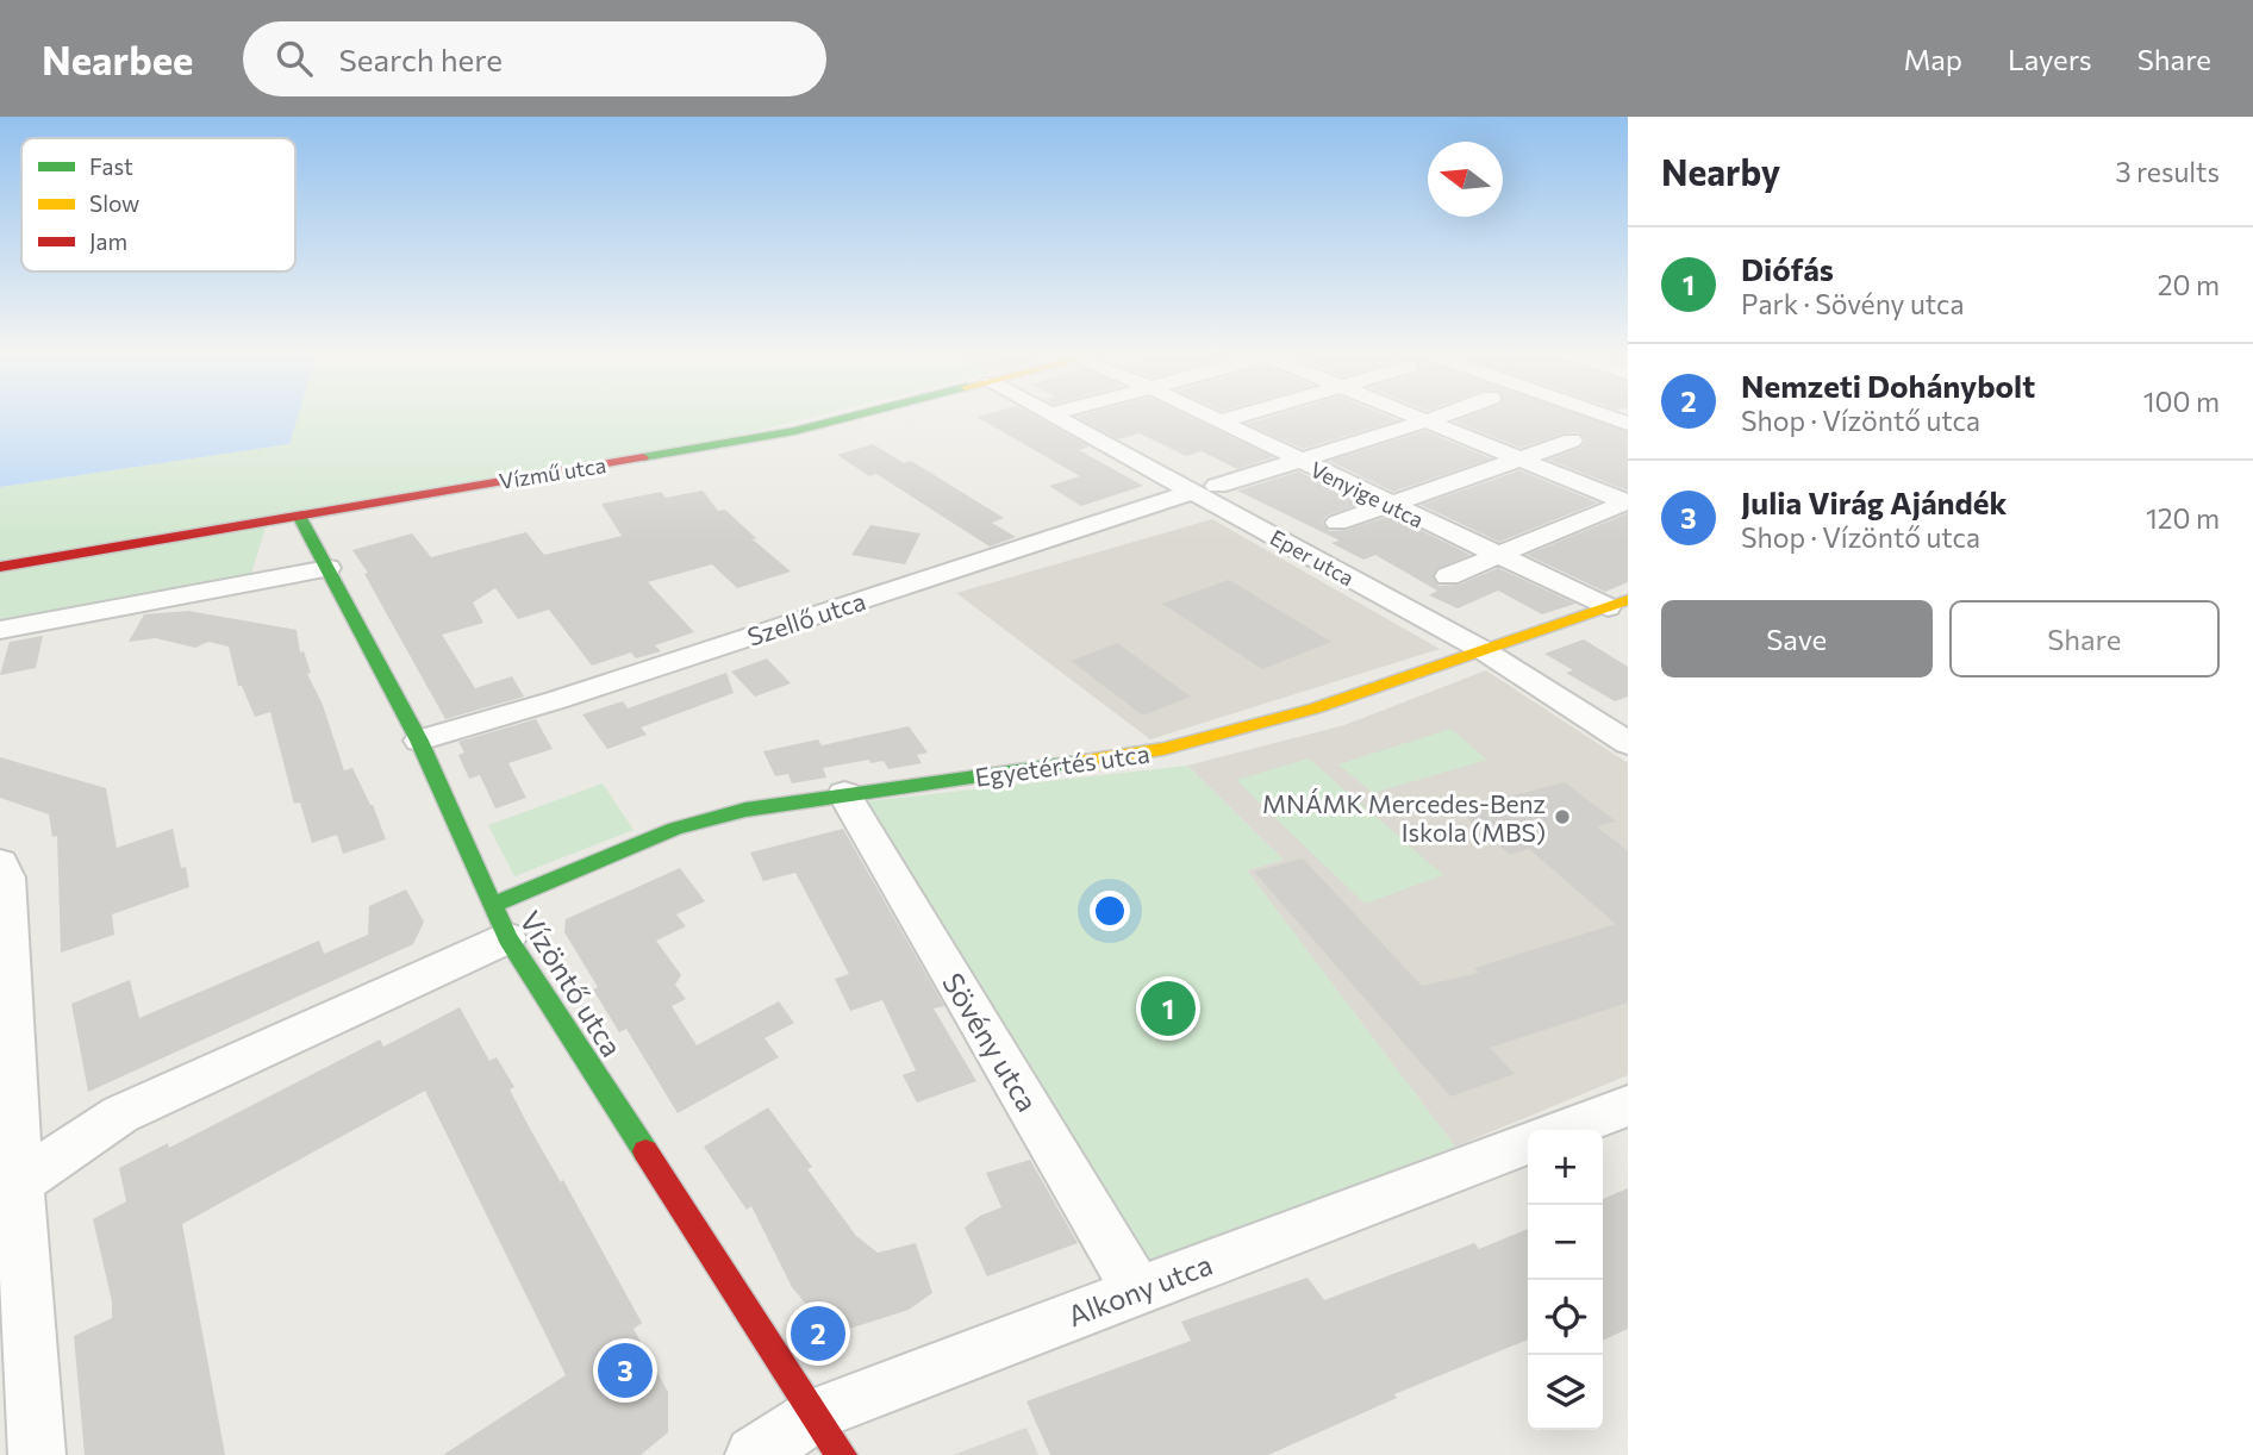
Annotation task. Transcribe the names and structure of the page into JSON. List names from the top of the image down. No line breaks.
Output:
{"streets":{"street":["Vízmű utca","Venyige utca","Eper utca","Szellő utca","Egyetértés utca","Vízöntő utca","Sövény utca","Alkony utca"]},"crossings":[["Vízmű utca","Vízöntő utca"],["Venyige utca","Szellő utca"],["Venyige utca","Egyetértés utca"],["Eper utca","Szellő utca"],["Eper utca","Egyetértés utca"],["Szellő utca","Vízöntő utca"],["Egyetértés utca","Vízöntő utca"],["Egyetértés utca","Sövény utca"],["Vízöntő utca","Alkony utca"],["Sövény utca","Alkony utca"]],"places":["MNÁMK Mercedes-Benz Iskola (MBS)"],"legend":["Fast","Slow","Jam"],"north":"left","page":{"header":"Nearbee","search":"Search here","nav":["Map","Layers","Share"],"heading":["Nearby","3 results"],"list":[{"mark":"1","name":"Diófás","note":"Park · Sövény utca","value":"20 m"},{"mark":"2","name":"Nemzeti Dohánybolt","note":"Shop · Vízöntő utca","value":"100 m"},{"mark":"3","name":"Julia Virág Ajándék","note":"Shop · Vízöntő utca","value":"120 m"}],"buttons":["Save","Share"],"pins":["1","2","3"],"map_buttons":["+","−"]}}
